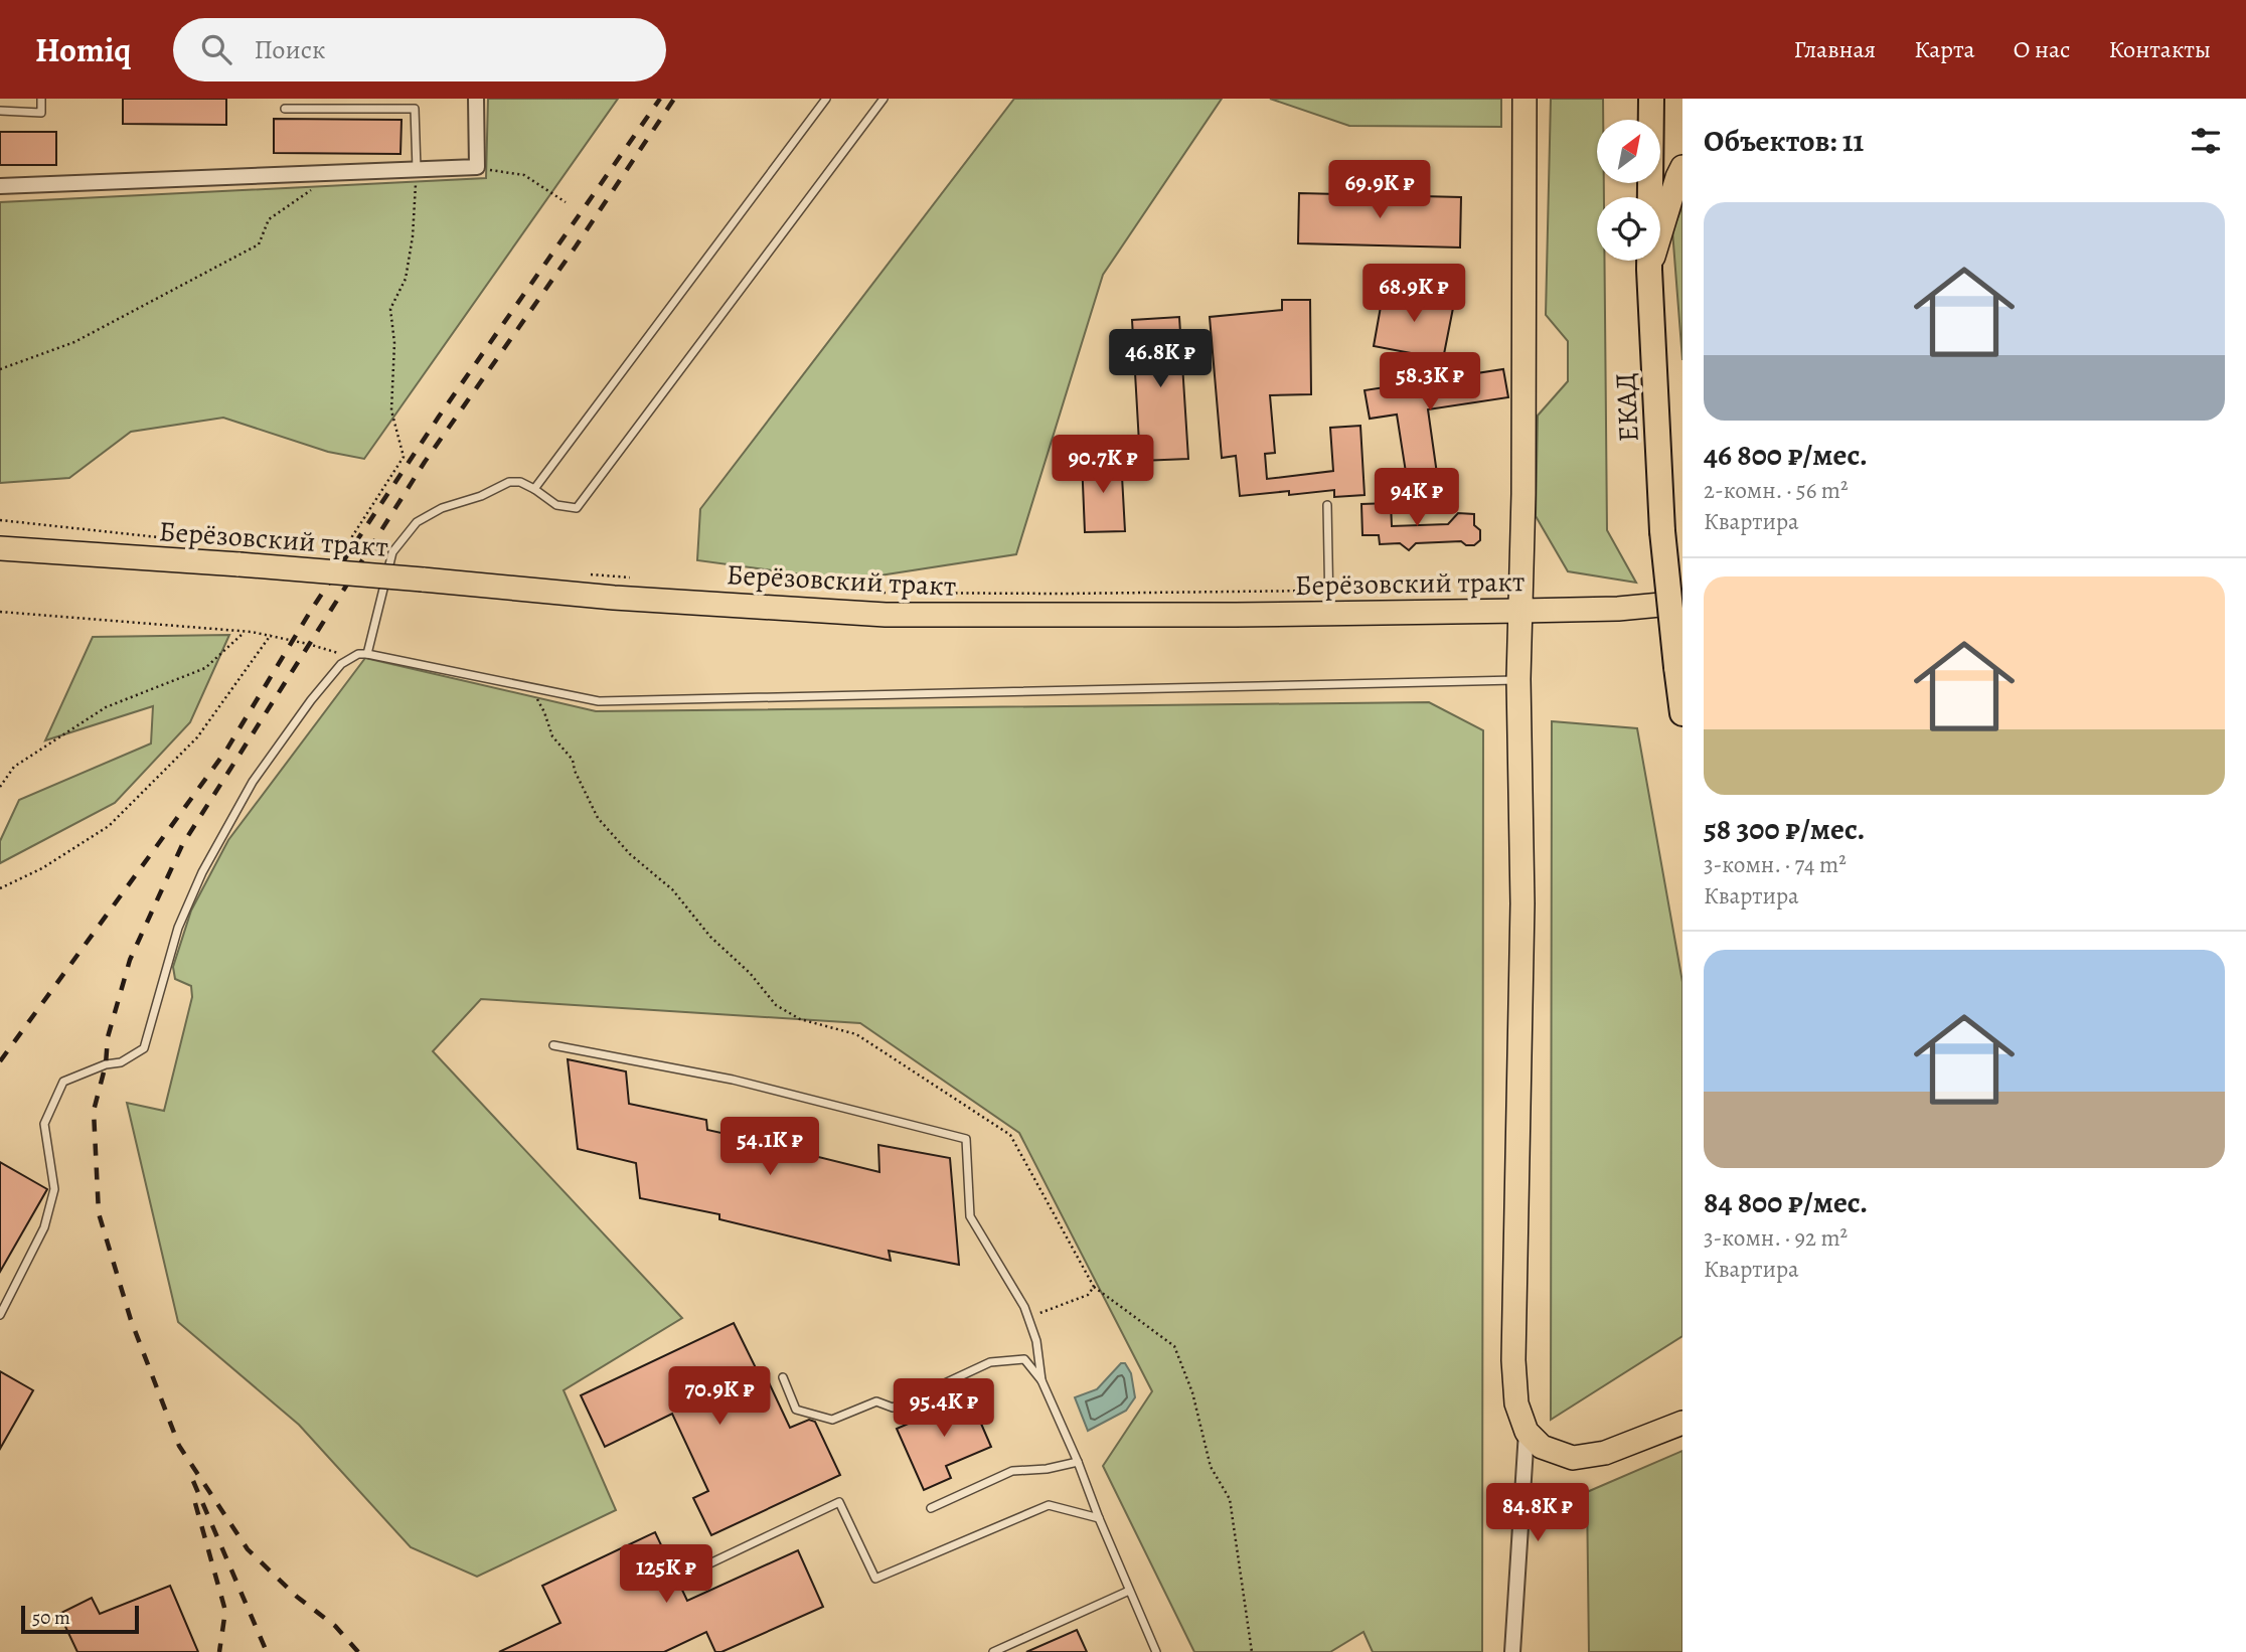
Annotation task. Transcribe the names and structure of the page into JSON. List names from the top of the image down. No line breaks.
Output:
{"streets":{"highway":["ЕКАД"],"main road":["Берёзовский тракт"]},"scale_bar":"50 m","north":"top right","page":{"header":"Homiq","search":"Поиск","nav":["Главная","Карта","О нас","Контакты"],"heading":"Объектов: 11","price":["69.9K ₽","68.9K ₽","46.8K ₽","58.3K ₽","90.7K ₽","94K ₽","54.1K ₽","70.9K ₽","95.4K ₽","84.8K ₽","125K ₽"],"list":[{"name":"46 800 ₽/мес.","note":"2-комн. · 56 m² · Квартира"},{"name":"58 300 ₽/мес.","note":"3-комн. · 74 m² · Квартира"},{"name":"84 800 ₽/мес.","note":"3-комн. · 92 m² · Квартира"}],"scale":"50 m"}}
